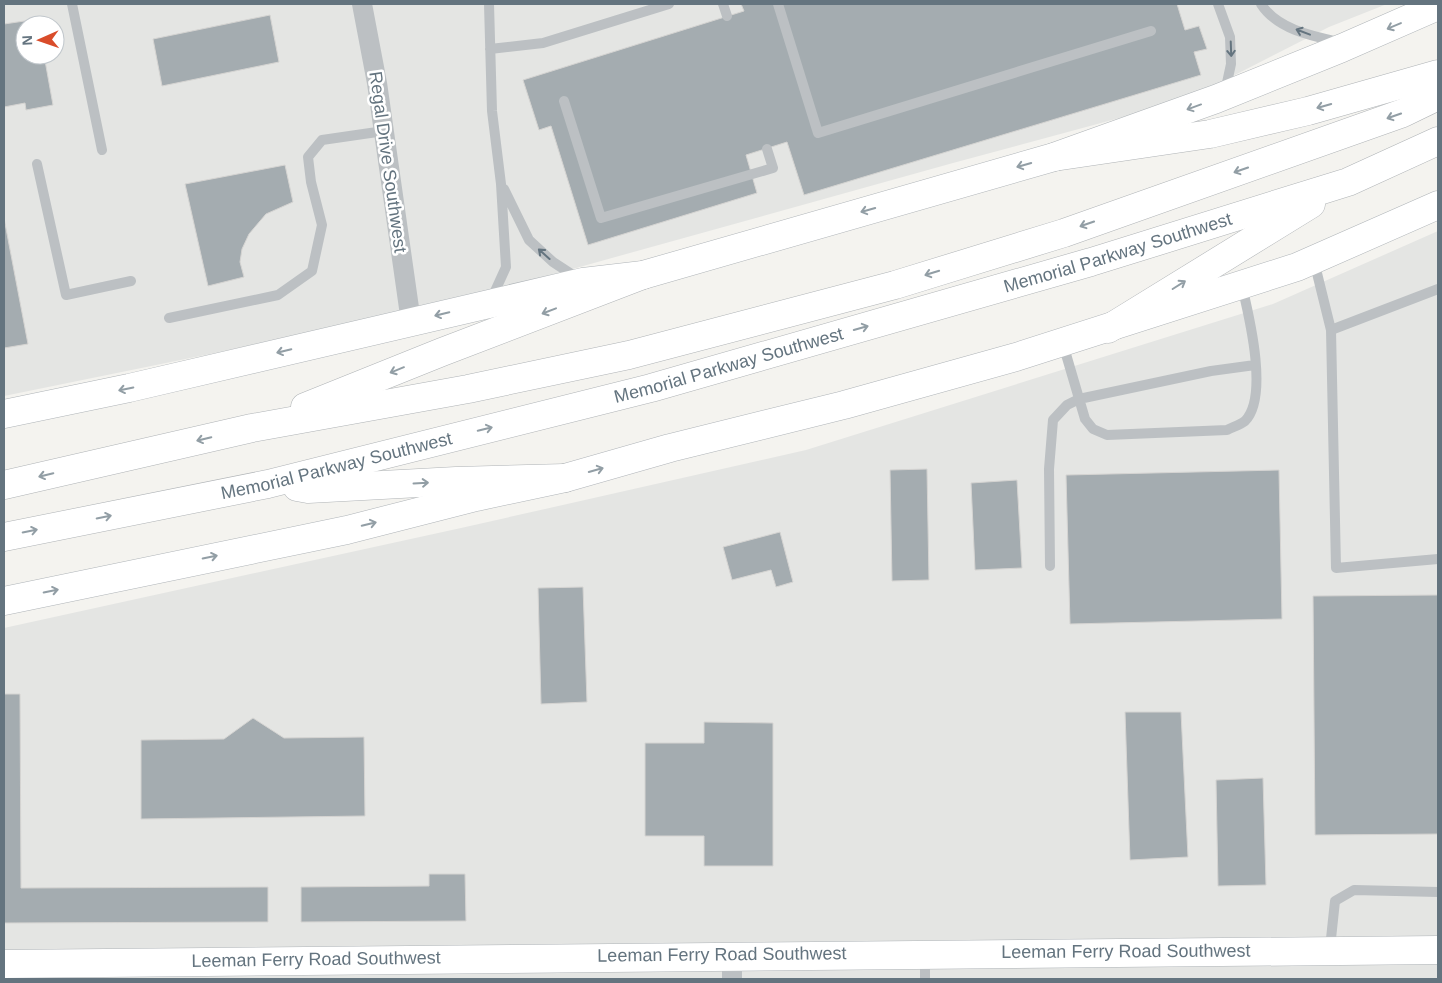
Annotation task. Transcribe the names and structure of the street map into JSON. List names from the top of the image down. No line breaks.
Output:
{"streets":{"main road":["Memorial Parkway Southwest","Leeman Ferry Road Southwest"],"street":["Regal Drive Southwest"]},"north":"left"}
